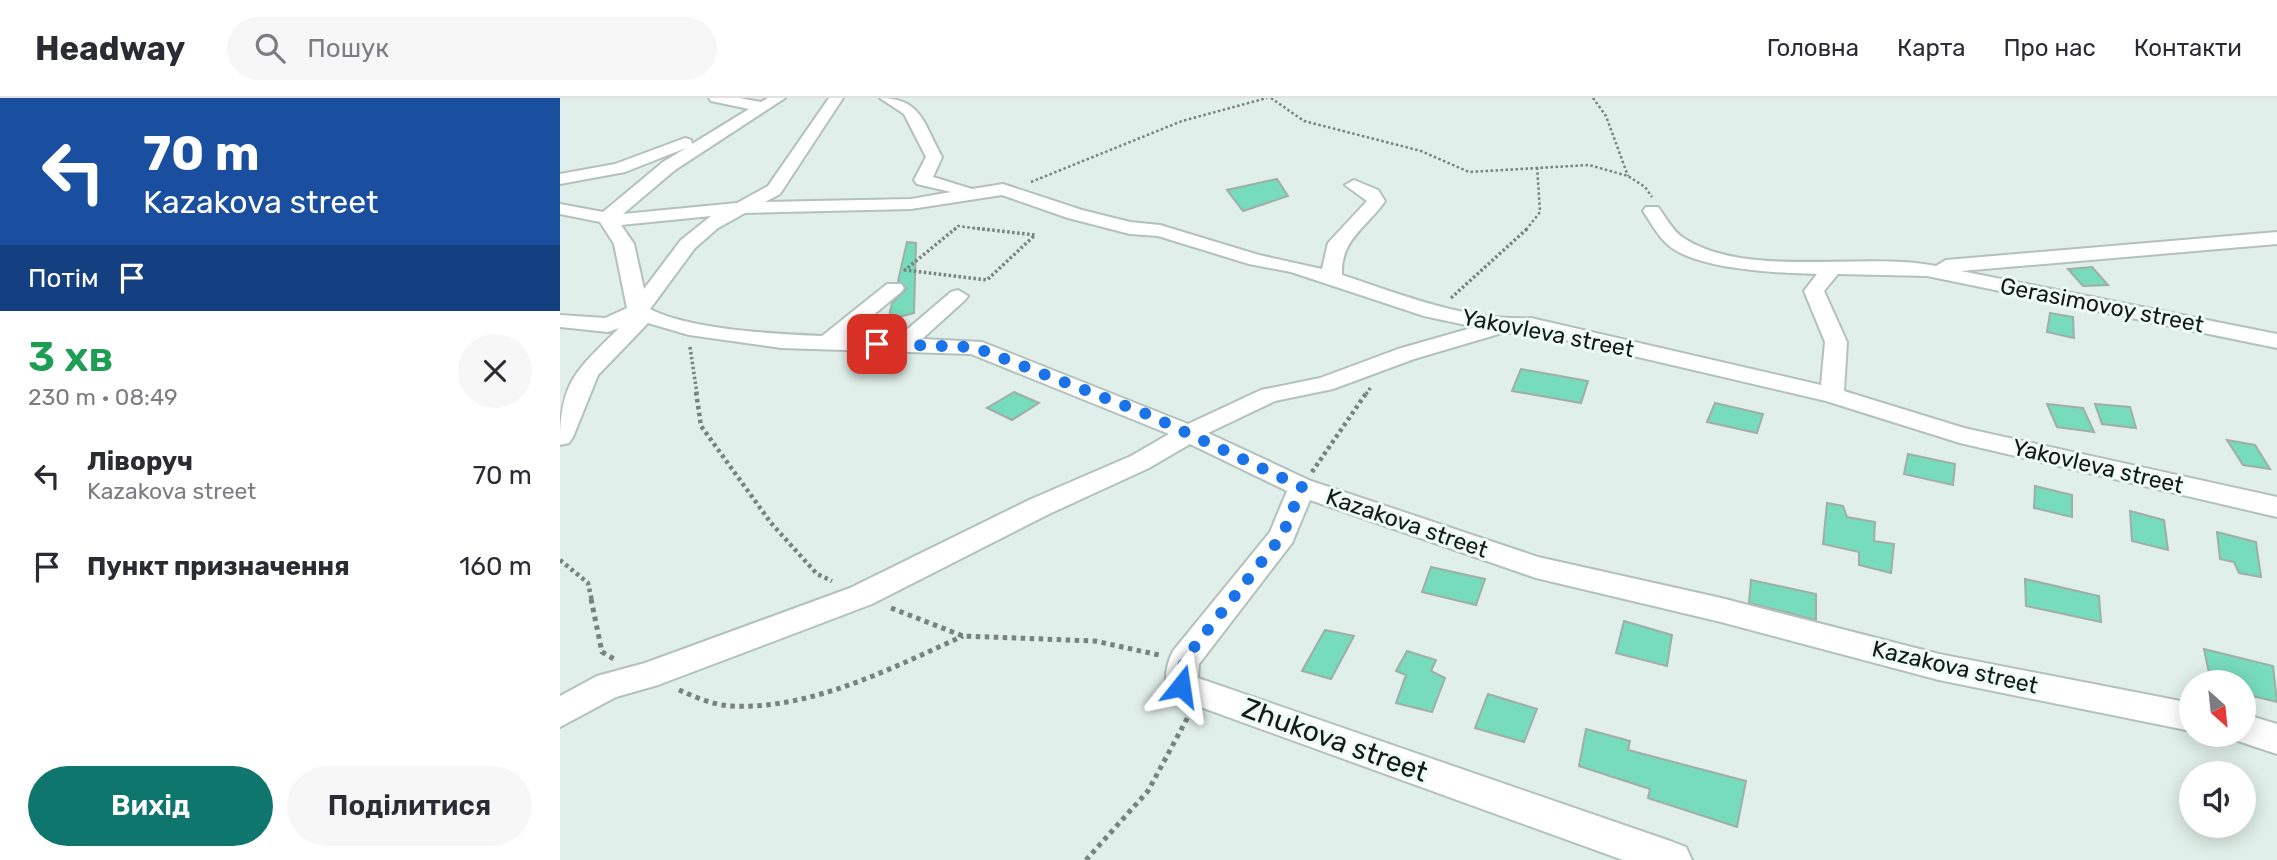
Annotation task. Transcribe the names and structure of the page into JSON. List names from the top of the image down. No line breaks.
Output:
{"streets":{"street":["Gerasimovoy street","Yakovleva street","Kazakova street","Zhukova street"]},"north":"bottom right","page":{"header":"Headway","search":"Пошук","nav":["Головна","Карта","Про нас","Контакти"],"turn":["70 m","Kazakova street"],"then":"Потім","heading":["3 хв","230 m · 08:49"],"list":[{"name":"Ліворуч","note":"Kazakova street","value":"70 m"},{"name":"Пункт призначення","value":"160 m"}],"buttons":["Вихід","Поділитися"]}}
